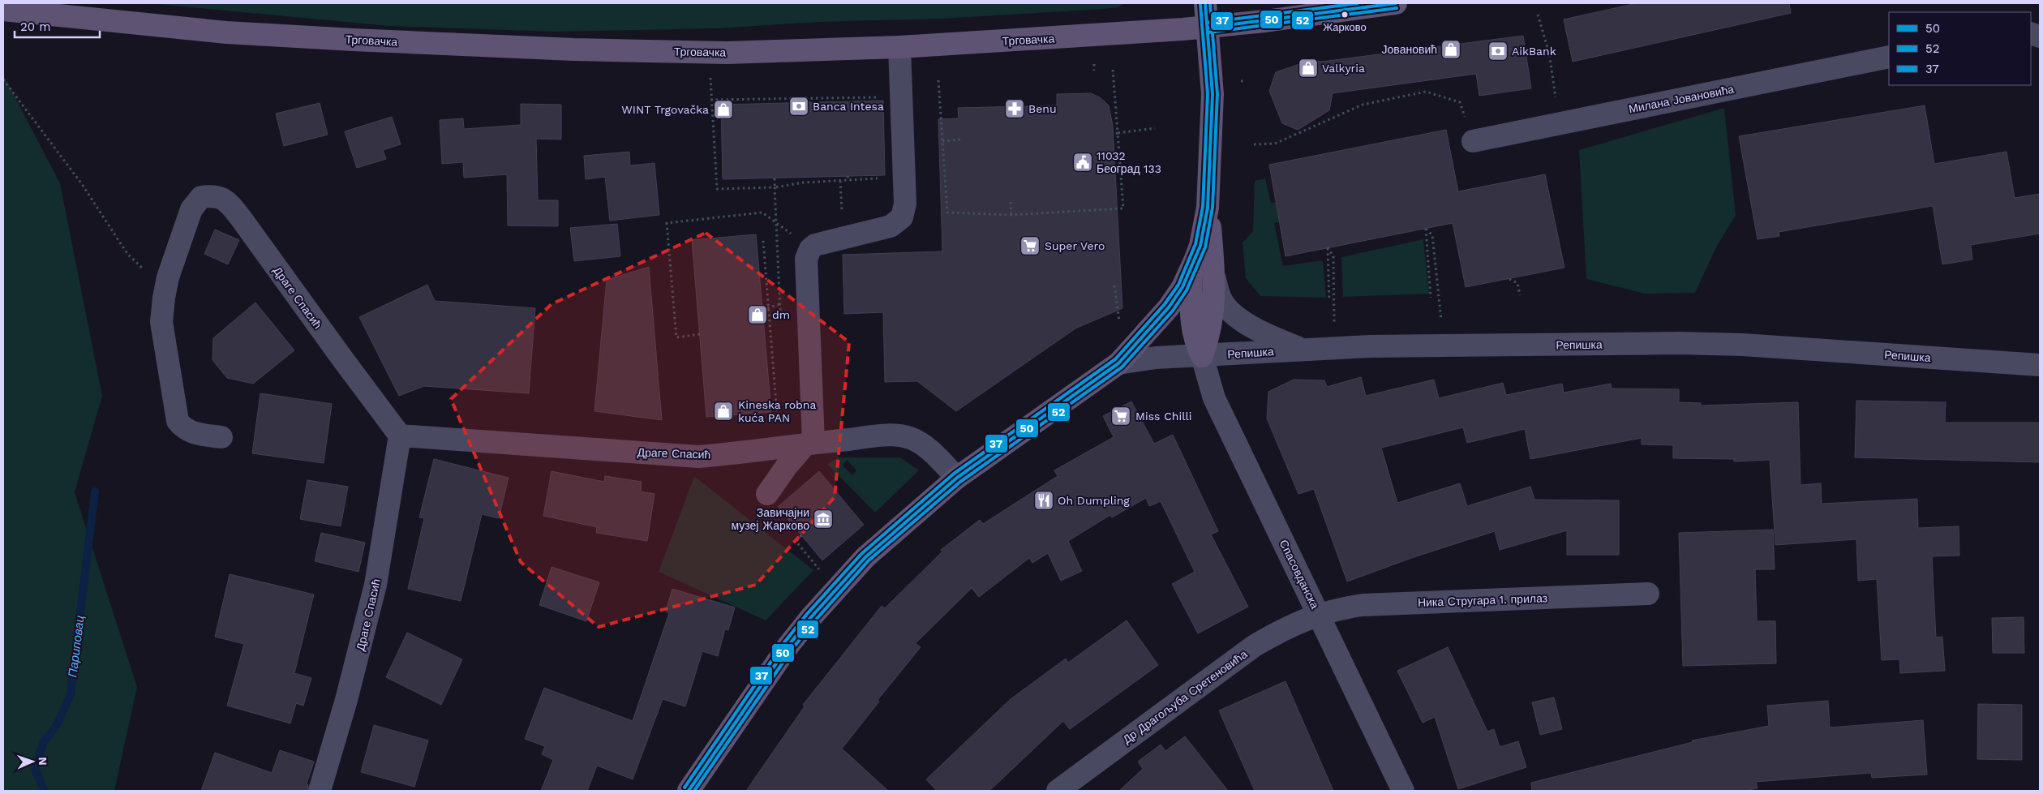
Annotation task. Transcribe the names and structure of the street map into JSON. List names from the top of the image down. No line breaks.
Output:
{"streets":{"main road":["Трговачка"],"street":["Милана Јовановића","Драге Спасић","Репишка","Спасовданска","Ника Стругара 1. прилаз","Др Драгољуба Сретеновића"]},"crossings":[["Репишка","Спасовданска"],["Спасовданска","Ника Стругара 1. прилаз"],["Спасовданска","Др Драгољуба Сретеновића"],["Ника Стругара 1. прилаз","Др Драгољуба Сретеновића"]],"water":["Париповац"],"places":{"other":["Жарково"],"shop":["Јовановић","Valkyria","WINT Trgovačka","dm","Kineska robna kuća PAN"],"bank":["AikBank","Banca Intesa"],"pharmacy":["Benu"],"public building":["11032 Београд 133"],"supermarket":["Super Vero","Miss Chilli"],"restaurant":["Oh Dumpling"],"museum":["Завичајни музеј Жарково"]},"lines":["transit line 50","transit line 52","transit line 37"],"legend":["50","52","37"],"scale_bar":"20 m","north":"right"}
